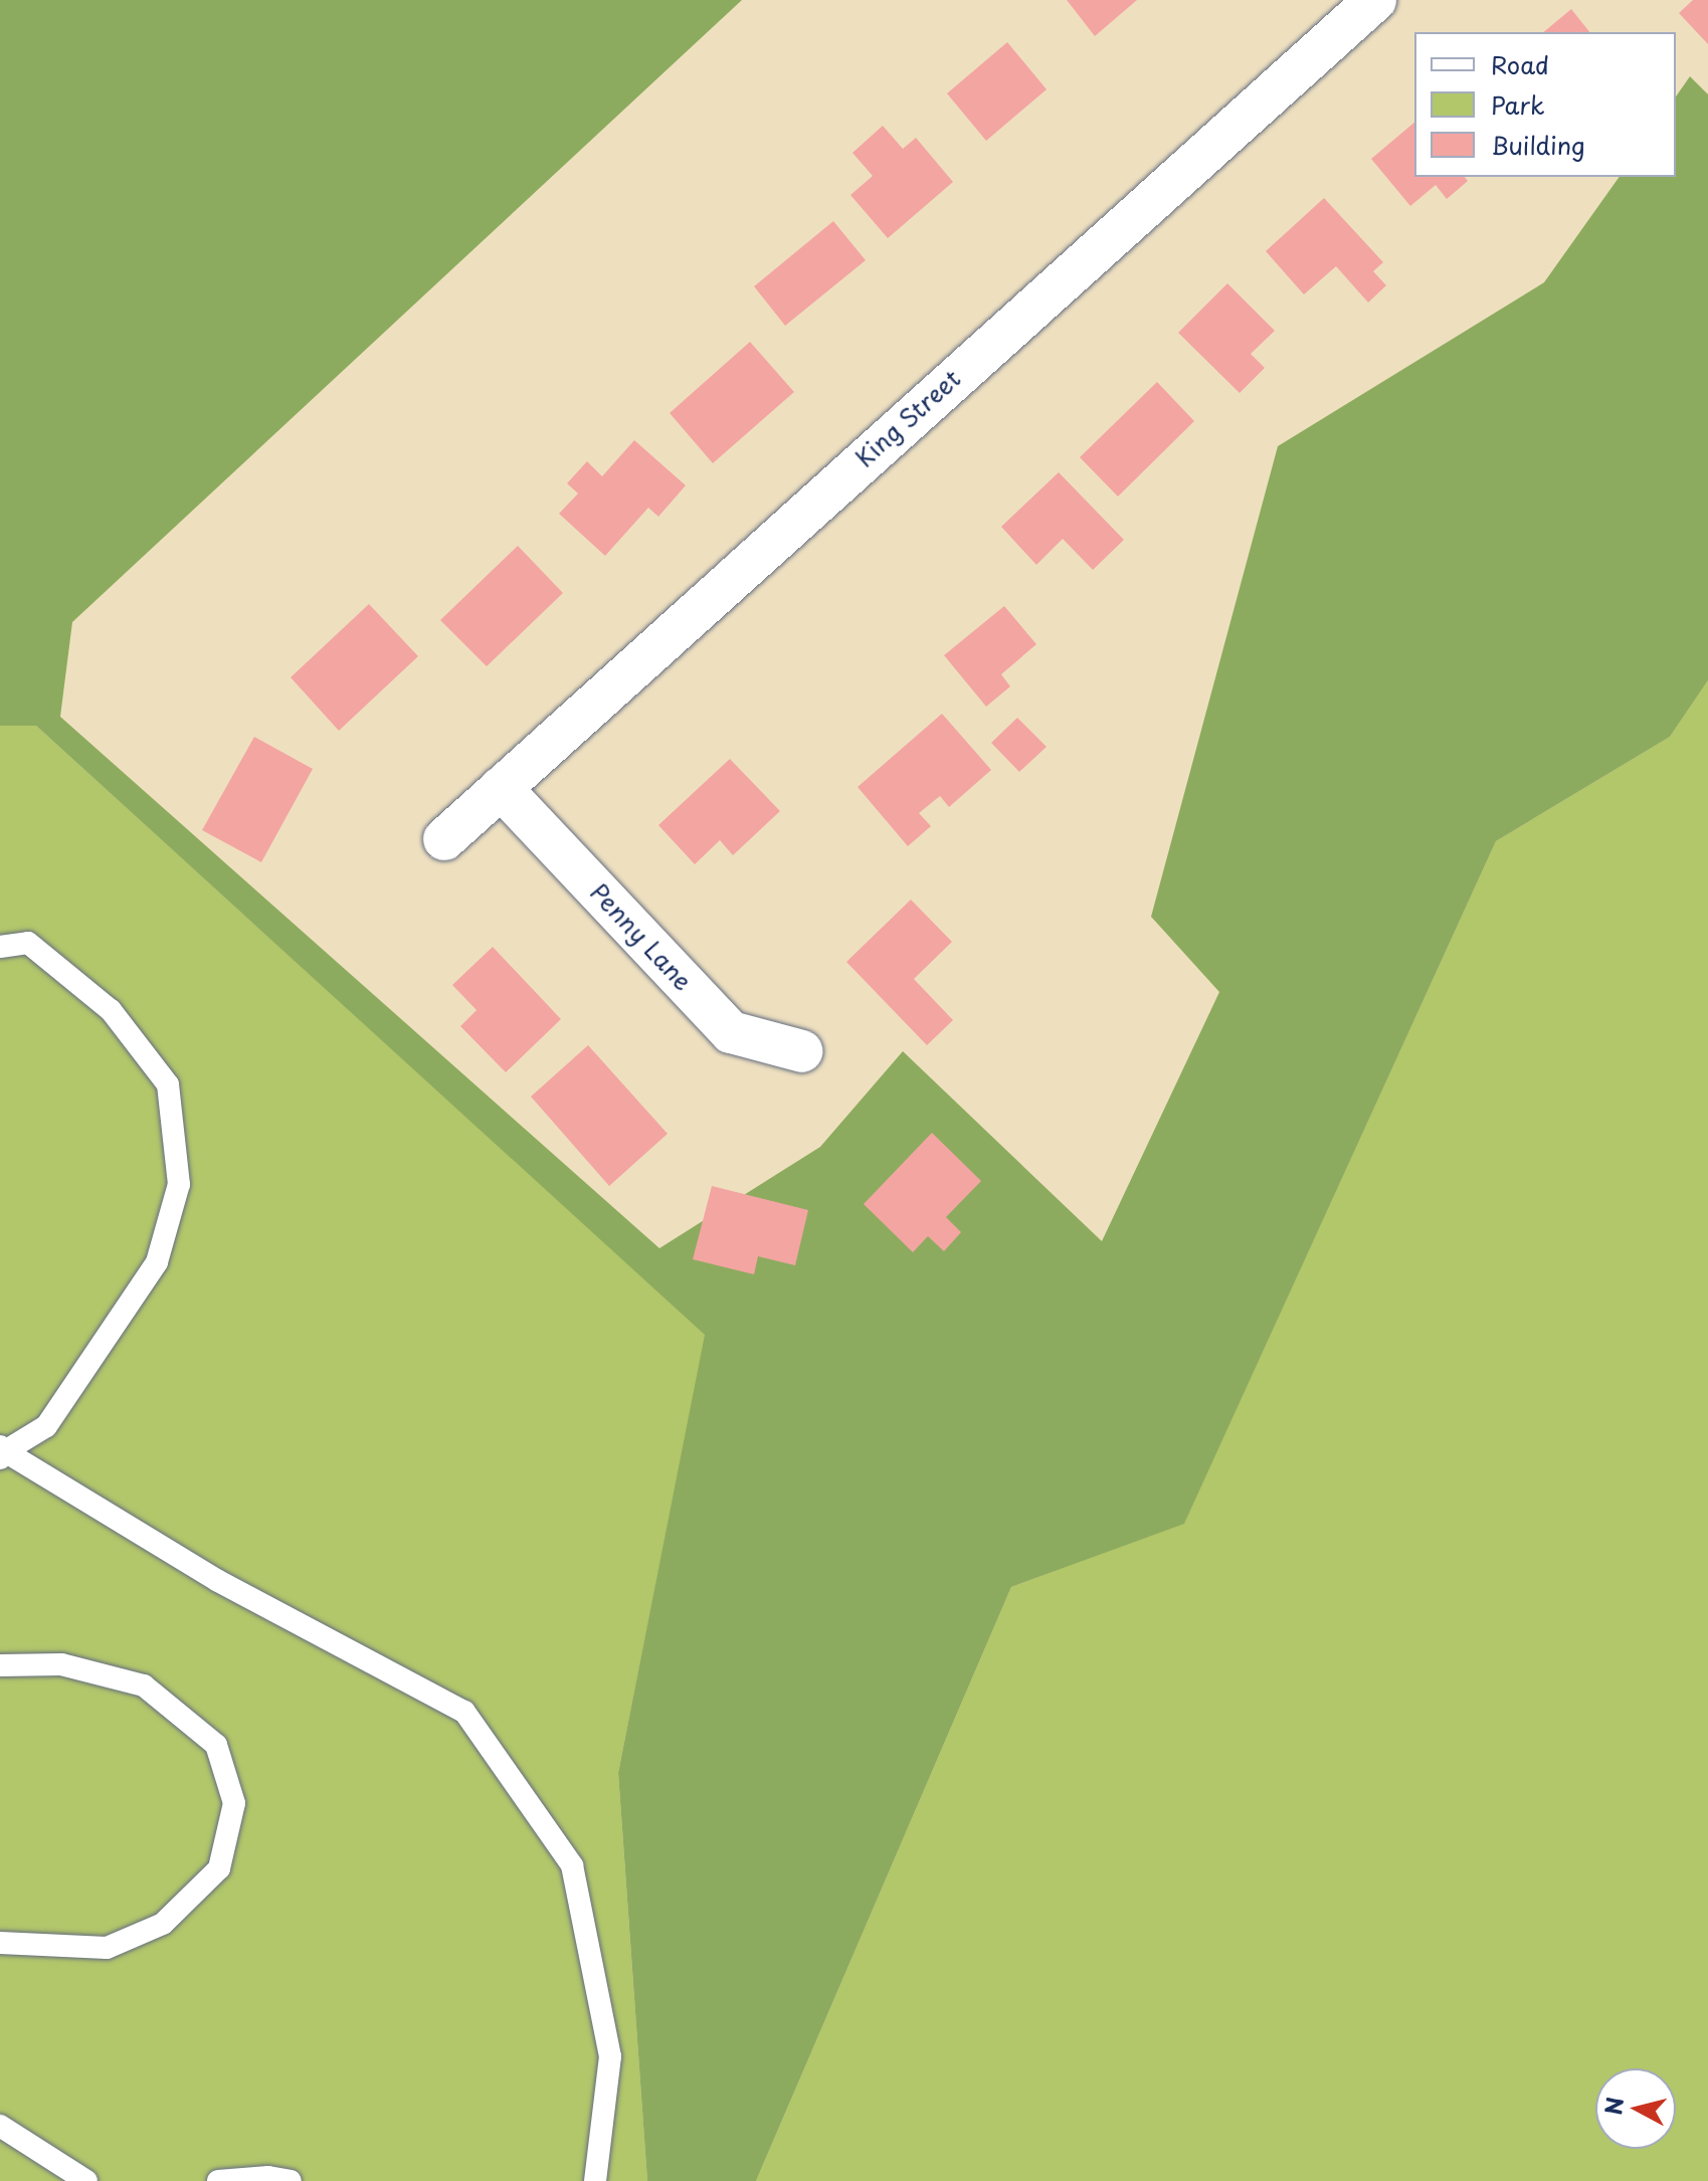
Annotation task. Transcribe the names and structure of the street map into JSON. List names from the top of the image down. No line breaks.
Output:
{"streets":{"street":["King Street","Penny Lane"]},"crossings":[["King Street","Penny Lane"]],"legend":["Road","Park","Building"],"north":"left"}
